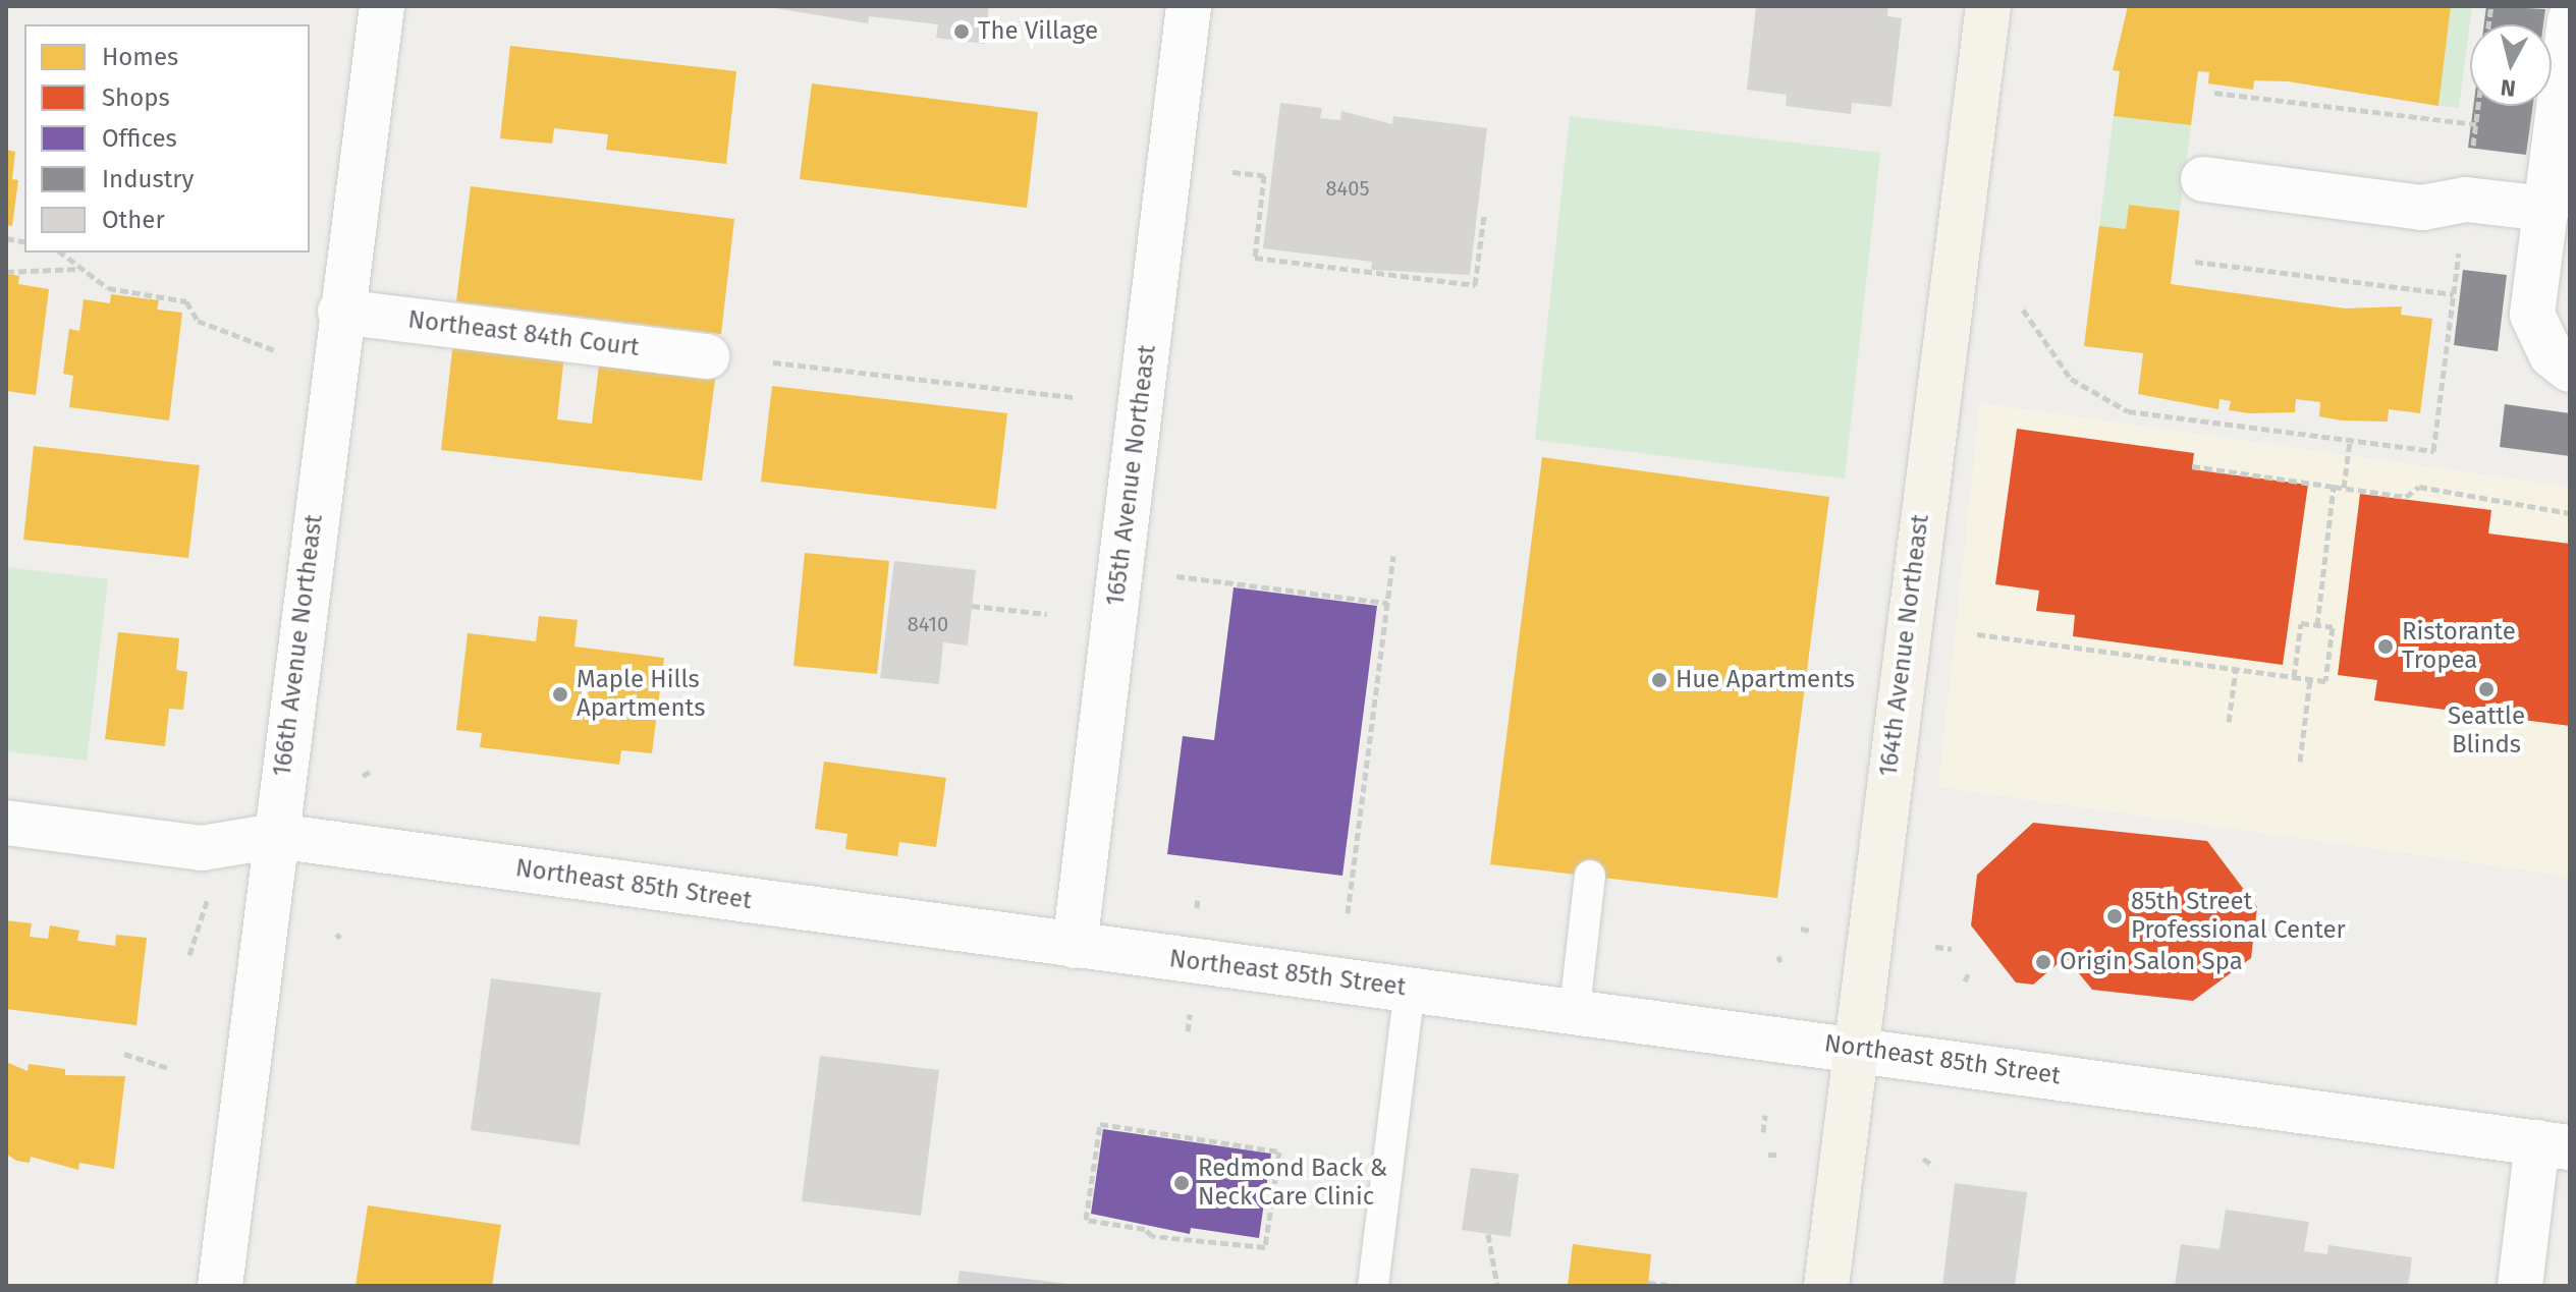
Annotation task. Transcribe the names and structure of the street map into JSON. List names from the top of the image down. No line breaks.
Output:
{"streets":{"main road":["164th Avenue Northeast"],"street":["Northeast 84th Court","165th Avenue Northeast","166th Avenue Northeast","Northeast 85th Street"]},"crossings":[["Northeast 84th Court","166th Avenue Northeast"],["165th Avenue Northeast","Northeast 85th Street"],["166th Avenue Northeast","Northeast 85th Street"],["164th Avenue Northeast","Northeast 85th Street"]],"places":["The Village","Ristorante Tropea","Hue Apartments","Seattle Blinds","Maple Hills Apartments","85th Street Professional Center","Origin Salon Spa","Redmond Back & Neck Care Clinic"],"house_numbers":["8405","8410"],"legend":["Homes","Shops","Offices","Industry","Other"],"north":"bottom"}
